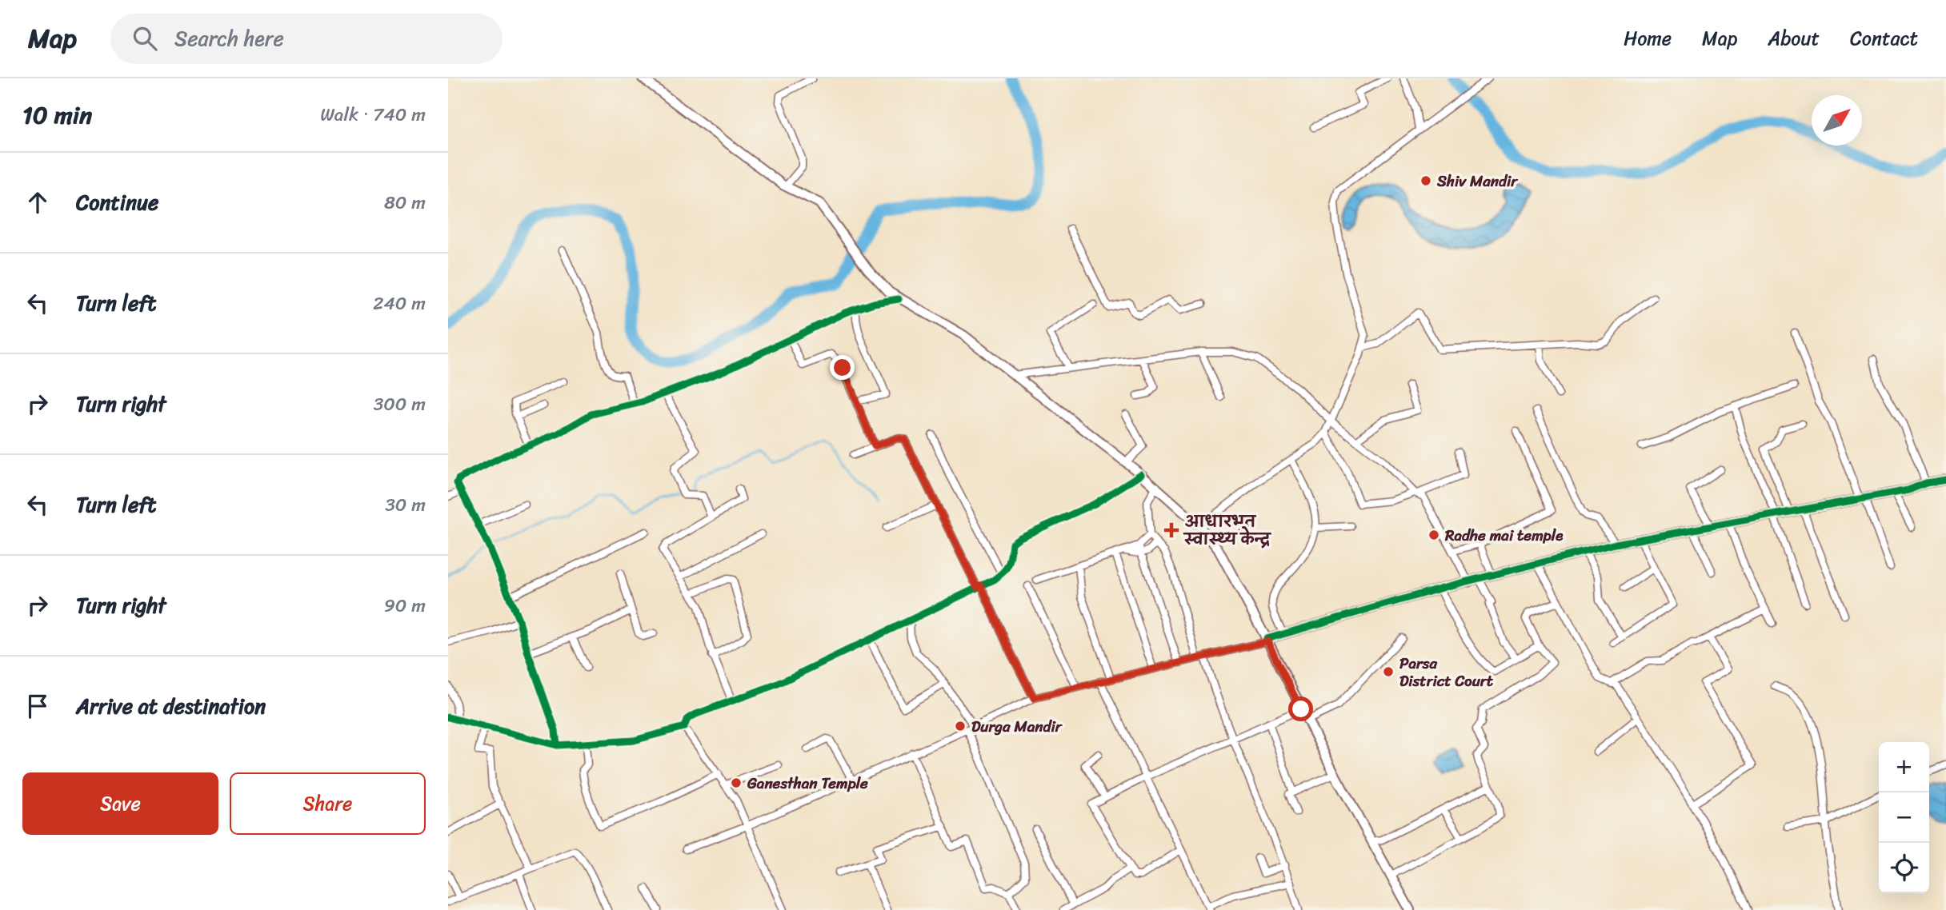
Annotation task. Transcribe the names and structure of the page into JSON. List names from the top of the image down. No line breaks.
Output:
{"places":{"other":["Shiv Mandir","Radhe mai temple","Parsa District Court","Durga Mandir","Ganesthan Temple"],"health":["आधारभूत स्वास्थ्य केन्द्र"]},"north":"top right","page":{"header":"Map","search":"Search here","nav":["Home","Map","About","Contact"],"heading":["10 min","Walk · 740 m"],"list":[["Continue","80 m"],["Turn left","240 m"],["Turn right","300 m"],["Turn left","30 m"],["Turn right","90 m"],"Arrive at destination"],"map_buttons":["+","−"],"buttons":["Save","Share"]}}
